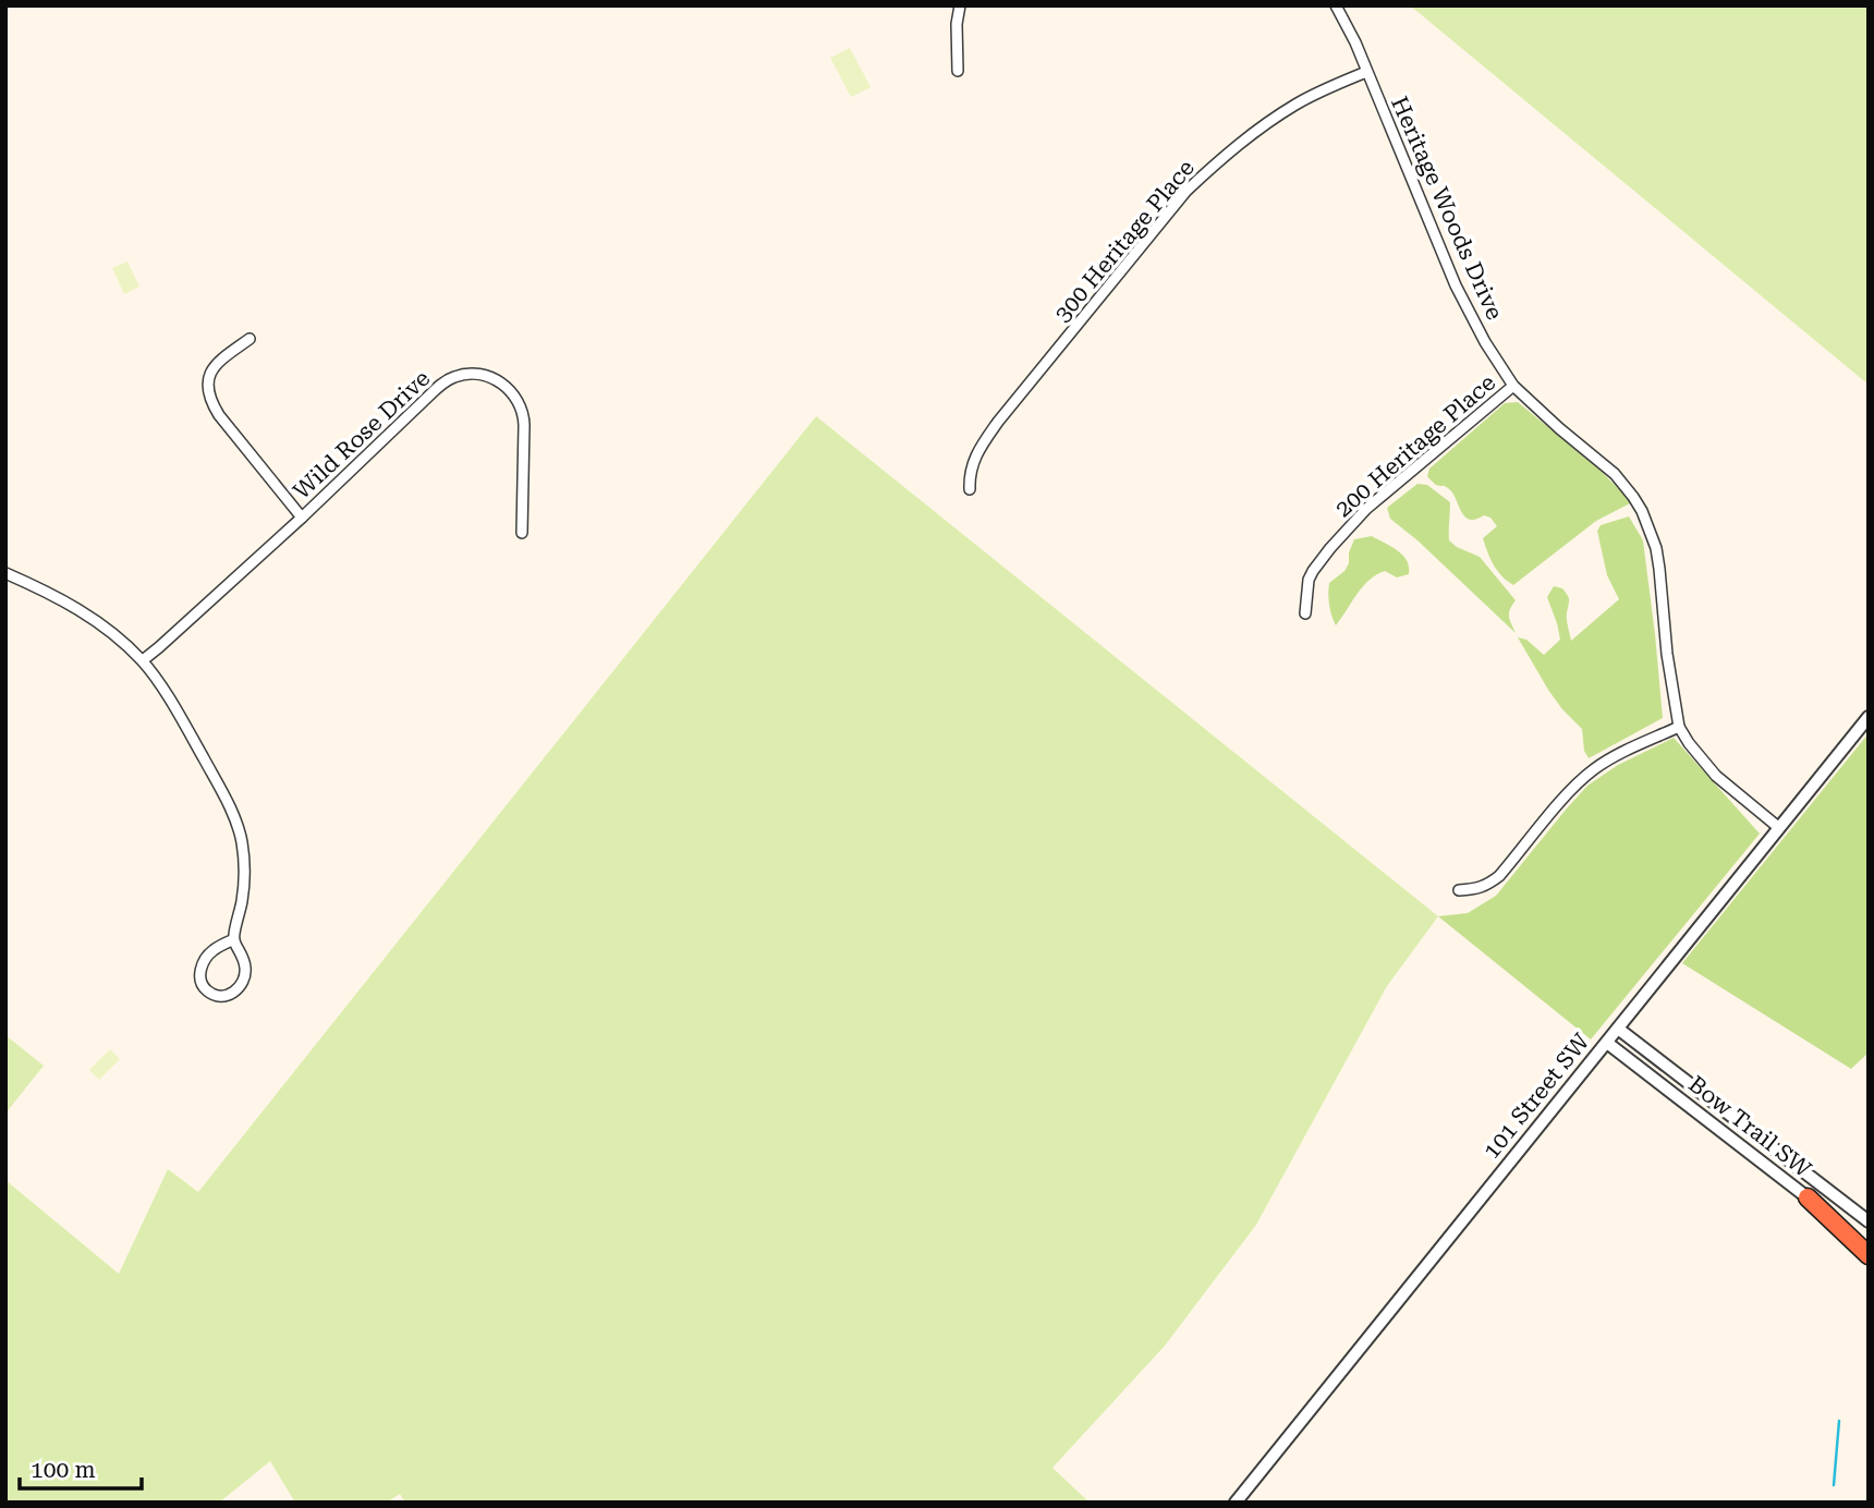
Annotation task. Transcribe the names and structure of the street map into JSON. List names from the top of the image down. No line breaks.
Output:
{"streets":{"street":["Heritage Woods Drive","300 Heritage Place","Wild Rose Drive","200 Heritage Place","101 Street SW","Bow Trail SW"]},"crossings":[["Heritage Woods Drive","300 Heritage Place"],["Heritage Woods Drive","200 Heritage Place"],["Heritage Woods Drive","101 Street SW"],["101 Street SW","Bow Trail SW"]],"scale_bar":"100 m"}
